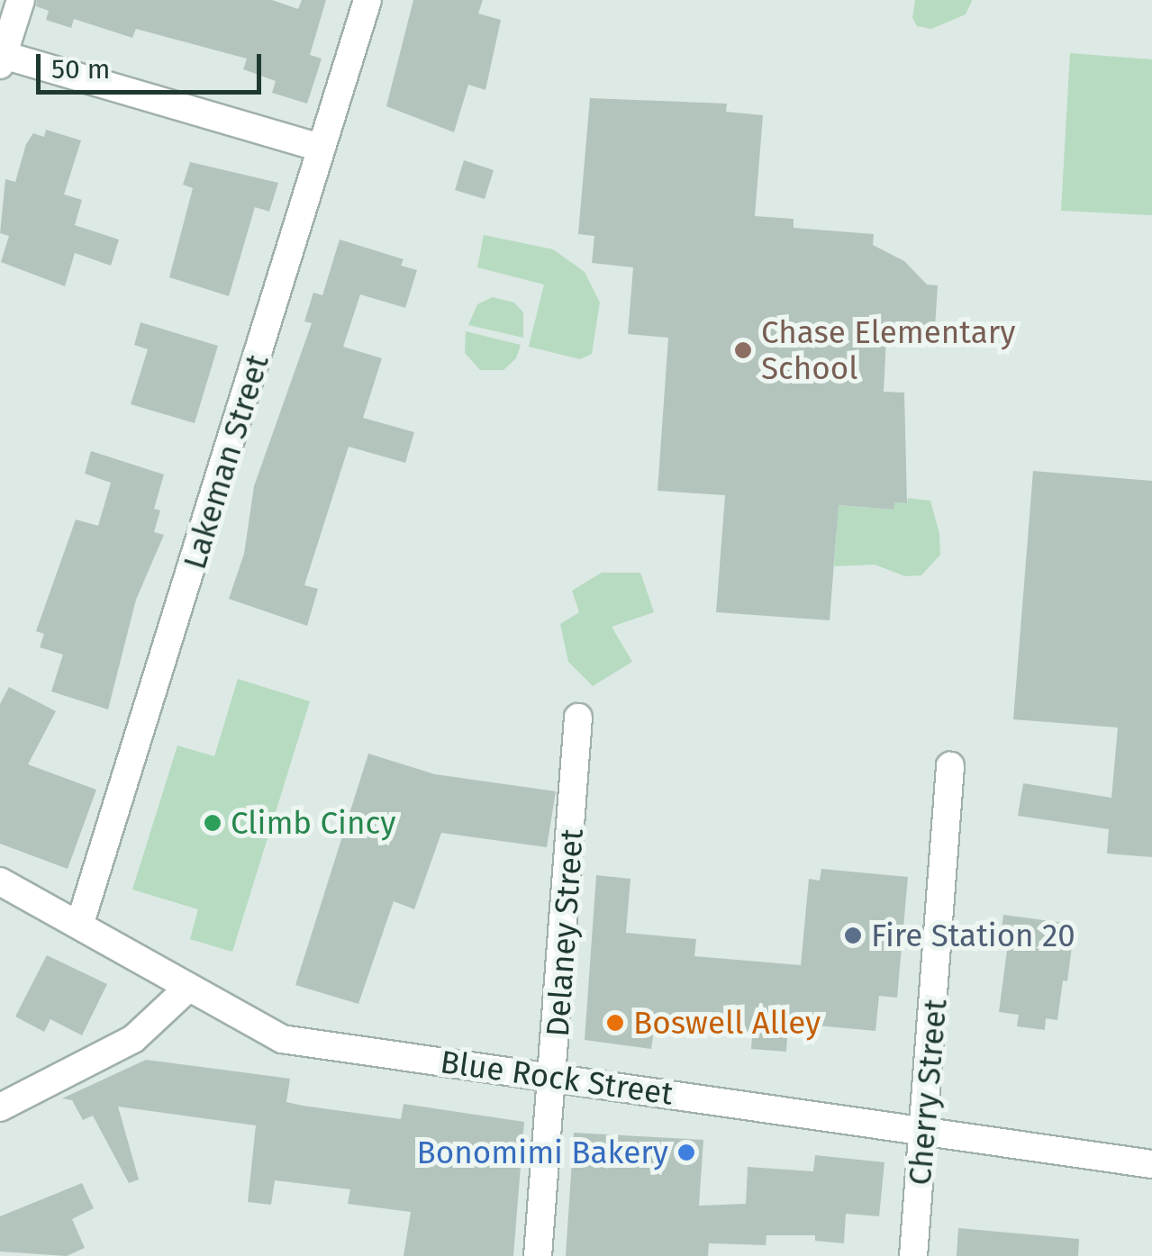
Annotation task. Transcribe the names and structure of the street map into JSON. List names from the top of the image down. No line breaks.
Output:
{"streets":{"street":["Lakeman Street","Delaney Street","Blue Rock Street","Cherry Street"]},"crossings":[["Lakeman Street","Blue Rock Street"],["Delaney Street","Blue Rock Street"],["Blue Rock Street","Cherry Street"]],"places":["Chase Elementary School","Climb Cincy","Fire Station 20","Boswell Alley","Bonomimi Bakery"],"scale_bar":"50 m"}
